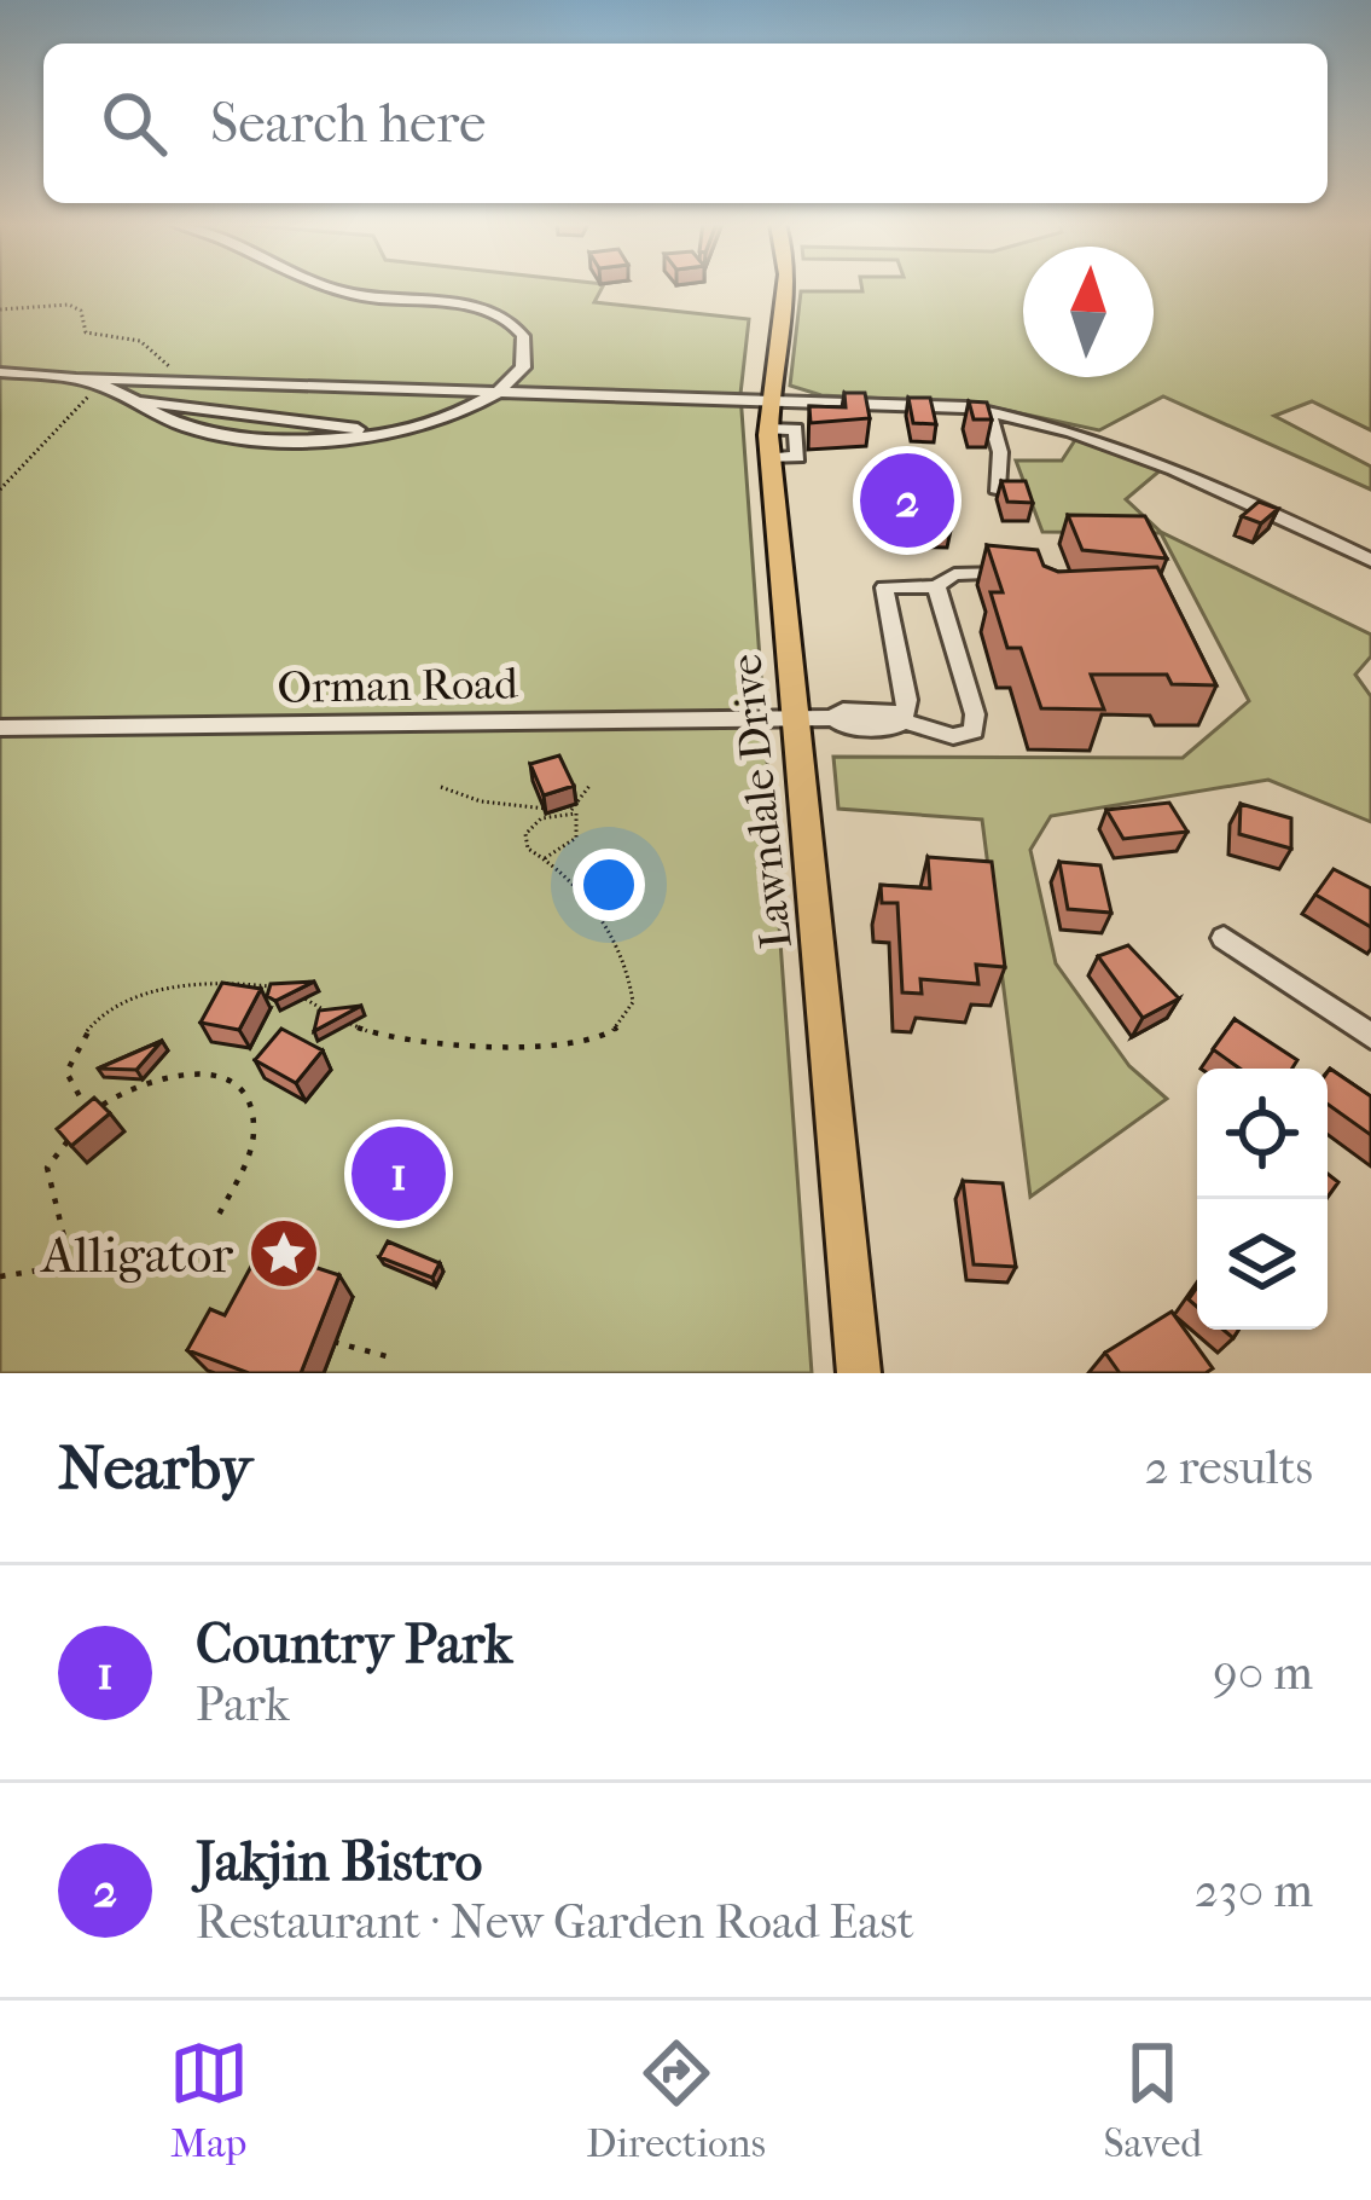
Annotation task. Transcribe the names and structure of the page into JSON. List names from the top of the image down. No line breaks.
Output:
{"streets":{"main road":["Lawndale Drive"],"street":["Orman Road"]},"crossings":[["Orman Road","Lawndale Drive"]],"places":{"place":["Alligator"]},"north":"top","page":{"search":"Search here","pins":["2","1"],"heading":["Nearby","2 results"],"list":[{"mark":"1","name":"Country Park","note":"Park","value":"90 m"},{"mark":"2","name":"Jakjin Bistro","note":"Restaurant · New Garden Road East","value":"230 m"}],"nav":["Map","Directions","Saved"]}}
